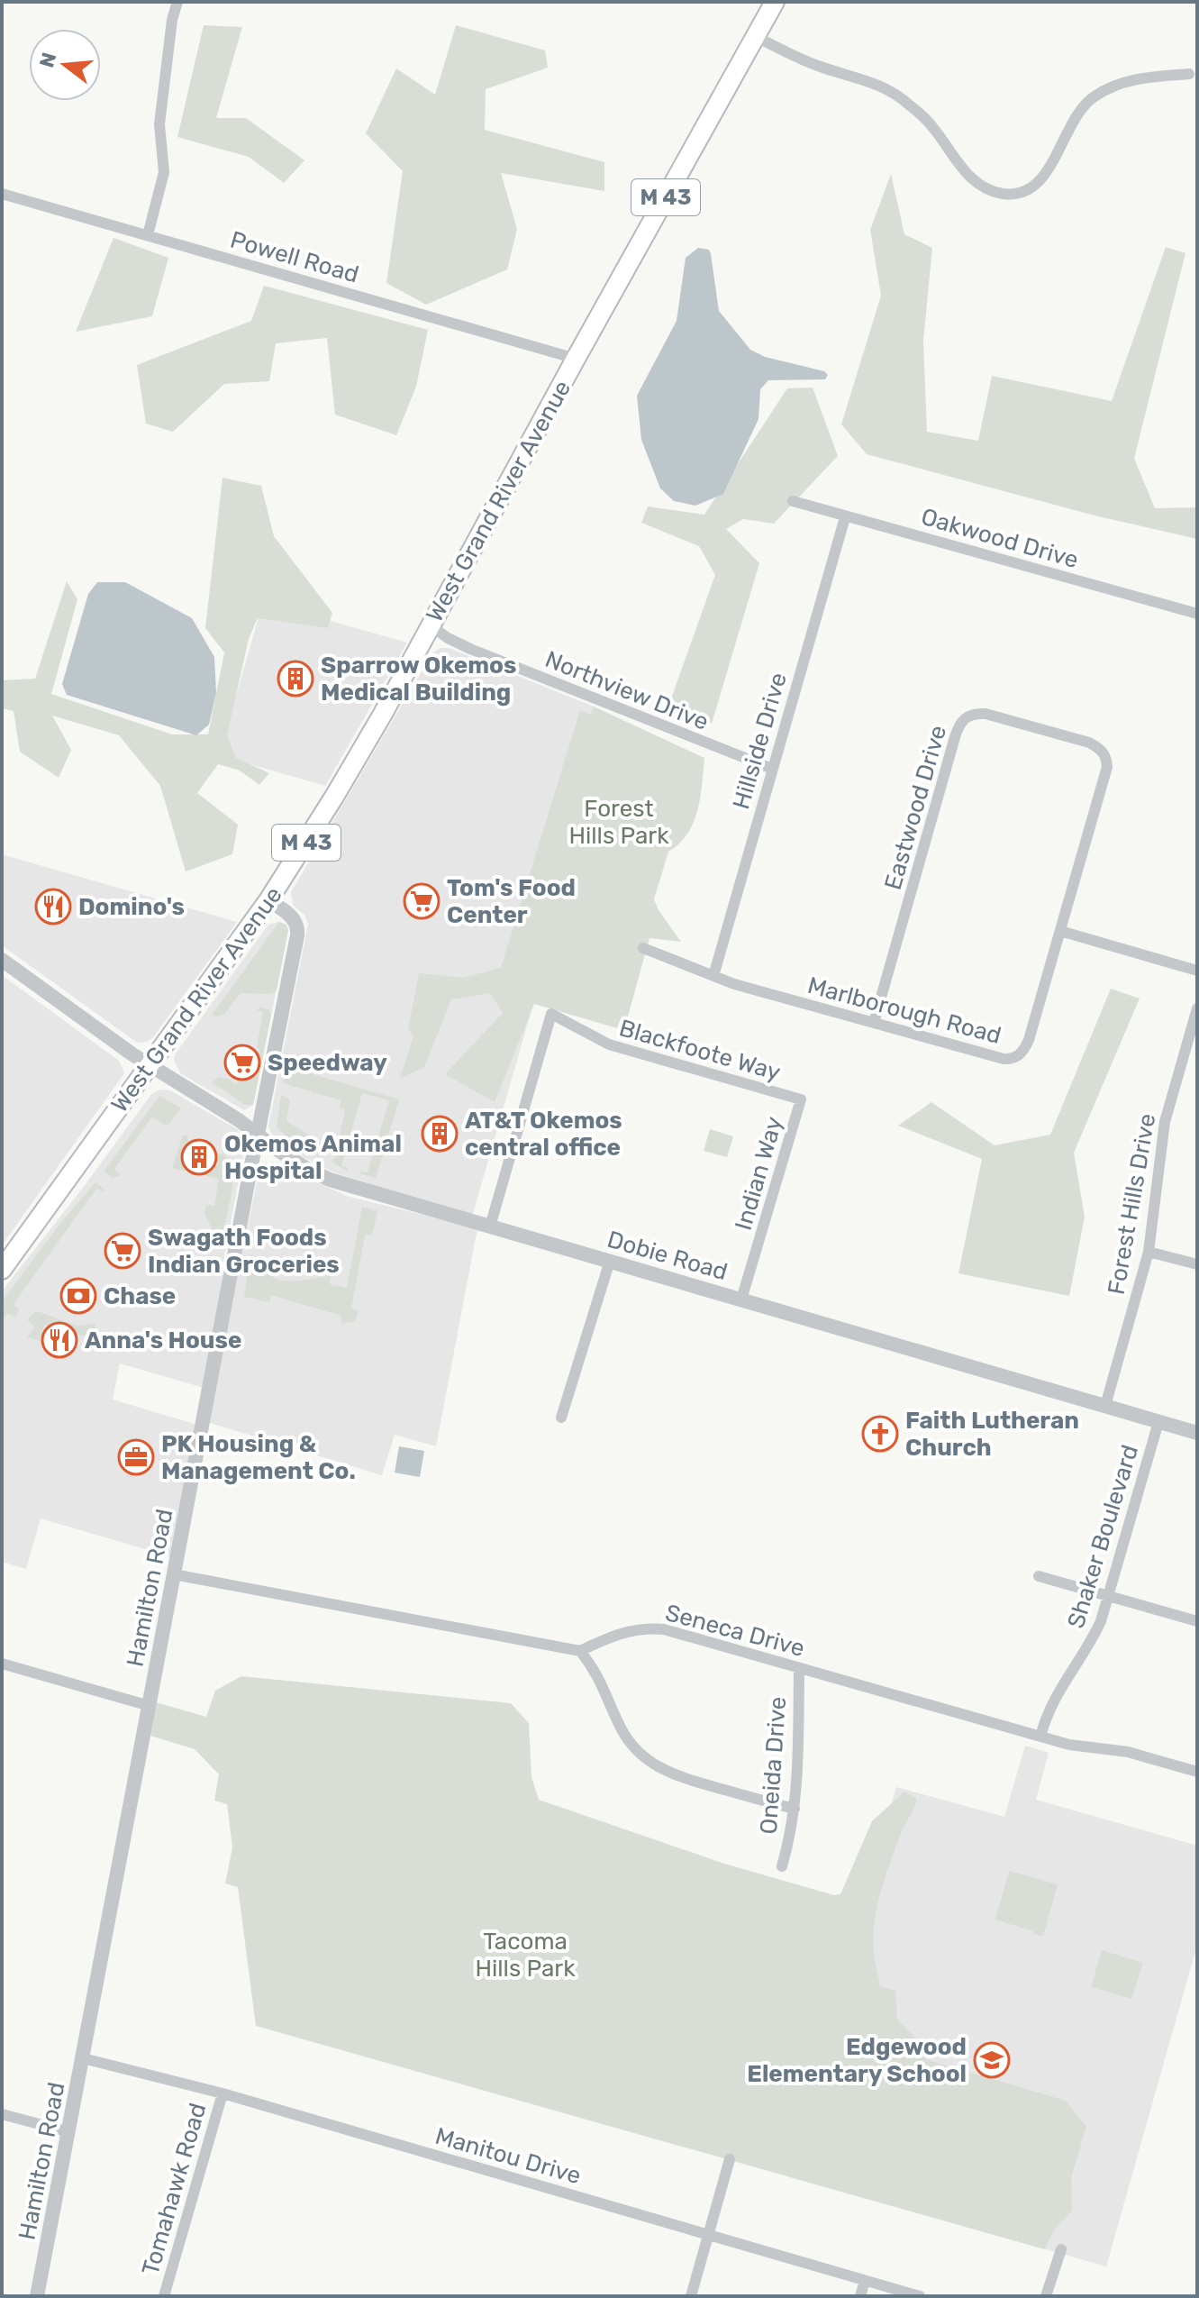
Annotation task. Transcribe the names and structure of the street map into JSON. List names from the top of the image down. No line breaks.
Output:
{"streets":{"main road":["M 43","West Grand River Avenue"],"street":["Powell Road","Oakwood Drive","Northview Drive","Hillside Drive","Eastwood Drive","Marlborough Road","Blackfoote Way","Indian Way","Forest Hills Drive","Dobie Road","Shaker Boulevard","Hamilton Road","Seneca Drive","Oneida Drive","Manitou Drive","Tomahawk Road"]},"crossings":[["Powell Road","West Grand River Avenue"],["West Grand River Avenue","Northview Drive"],["West Grand River Avenue","Dobie Road"],["West Grand River Avenue","Hamilton Road"],["Oakwood Drive","Hillside Drive"],["Northview Drive","Hillside Drive"],["Hillside Drive","Marlborough Road"],["Eastwood Drive","Marlborough Road"],["Blackfoote Way","Indian Way"],["Blackfoote Way","Dobie Road"],["Indian Way","Dobie Road"],["Forest Hills Drive","Dobie Road"],["Dobie Road","Shaker Boulevard"],["Dobie Road","Hamilton Road"],["Shaker Boulevard","Seneca Drive"],["Hamilton Road","Manitou Drive"],["Seneca Drive","Oneida Drive"],["Manitou Drive","Tomahawk Road"]],"parks":["Forest Hills Park","Tacoma Hills Park"],"places":{"building":["Sparrow Okemos Medical Building","AT&T Okemos central office","Okemos Animal Hospital"],"supermarket":["Tom's Food Center","Speedway","Swagath Foods Indian Groceries"],"restaurant":["Domino's","Anna's House"],"bank":["Chase"],"church":["Faith Lutheran Church"],"office":["PK Housing & Management Co."],"school or university":["Edgewood Elementary School"]},"north":"left"}
